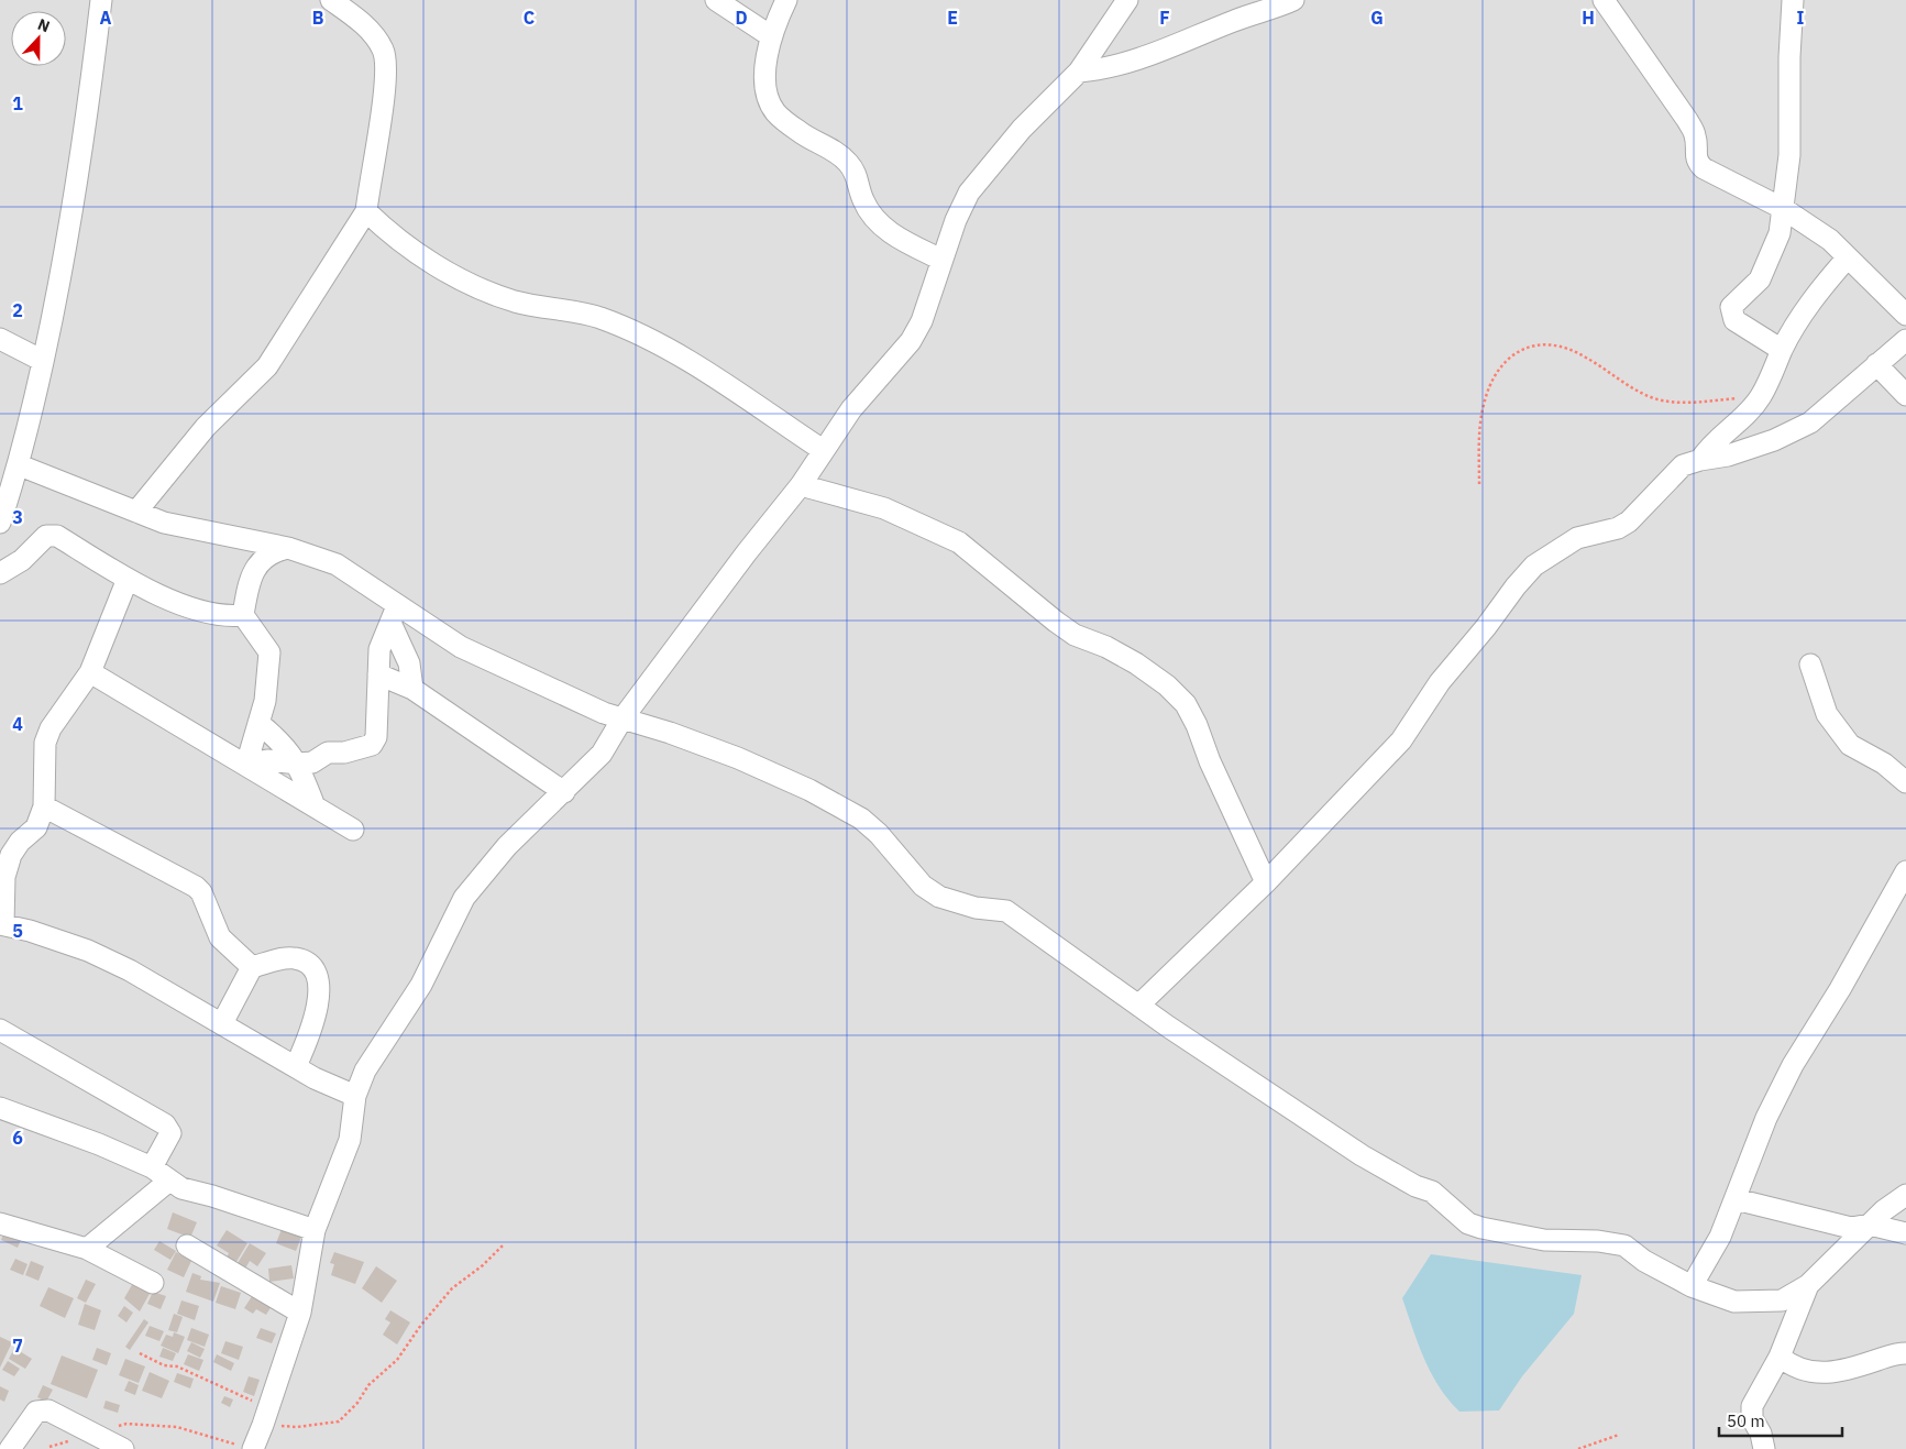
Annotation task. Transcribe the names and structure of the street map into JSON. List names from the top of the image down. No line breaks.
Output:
{"scale_bar":"50 m","north":"top","grid":{"columns":["A","B","C","D","E","F","G","H","I"],"rows":["1","2","3","4","5","6","7"]}}
